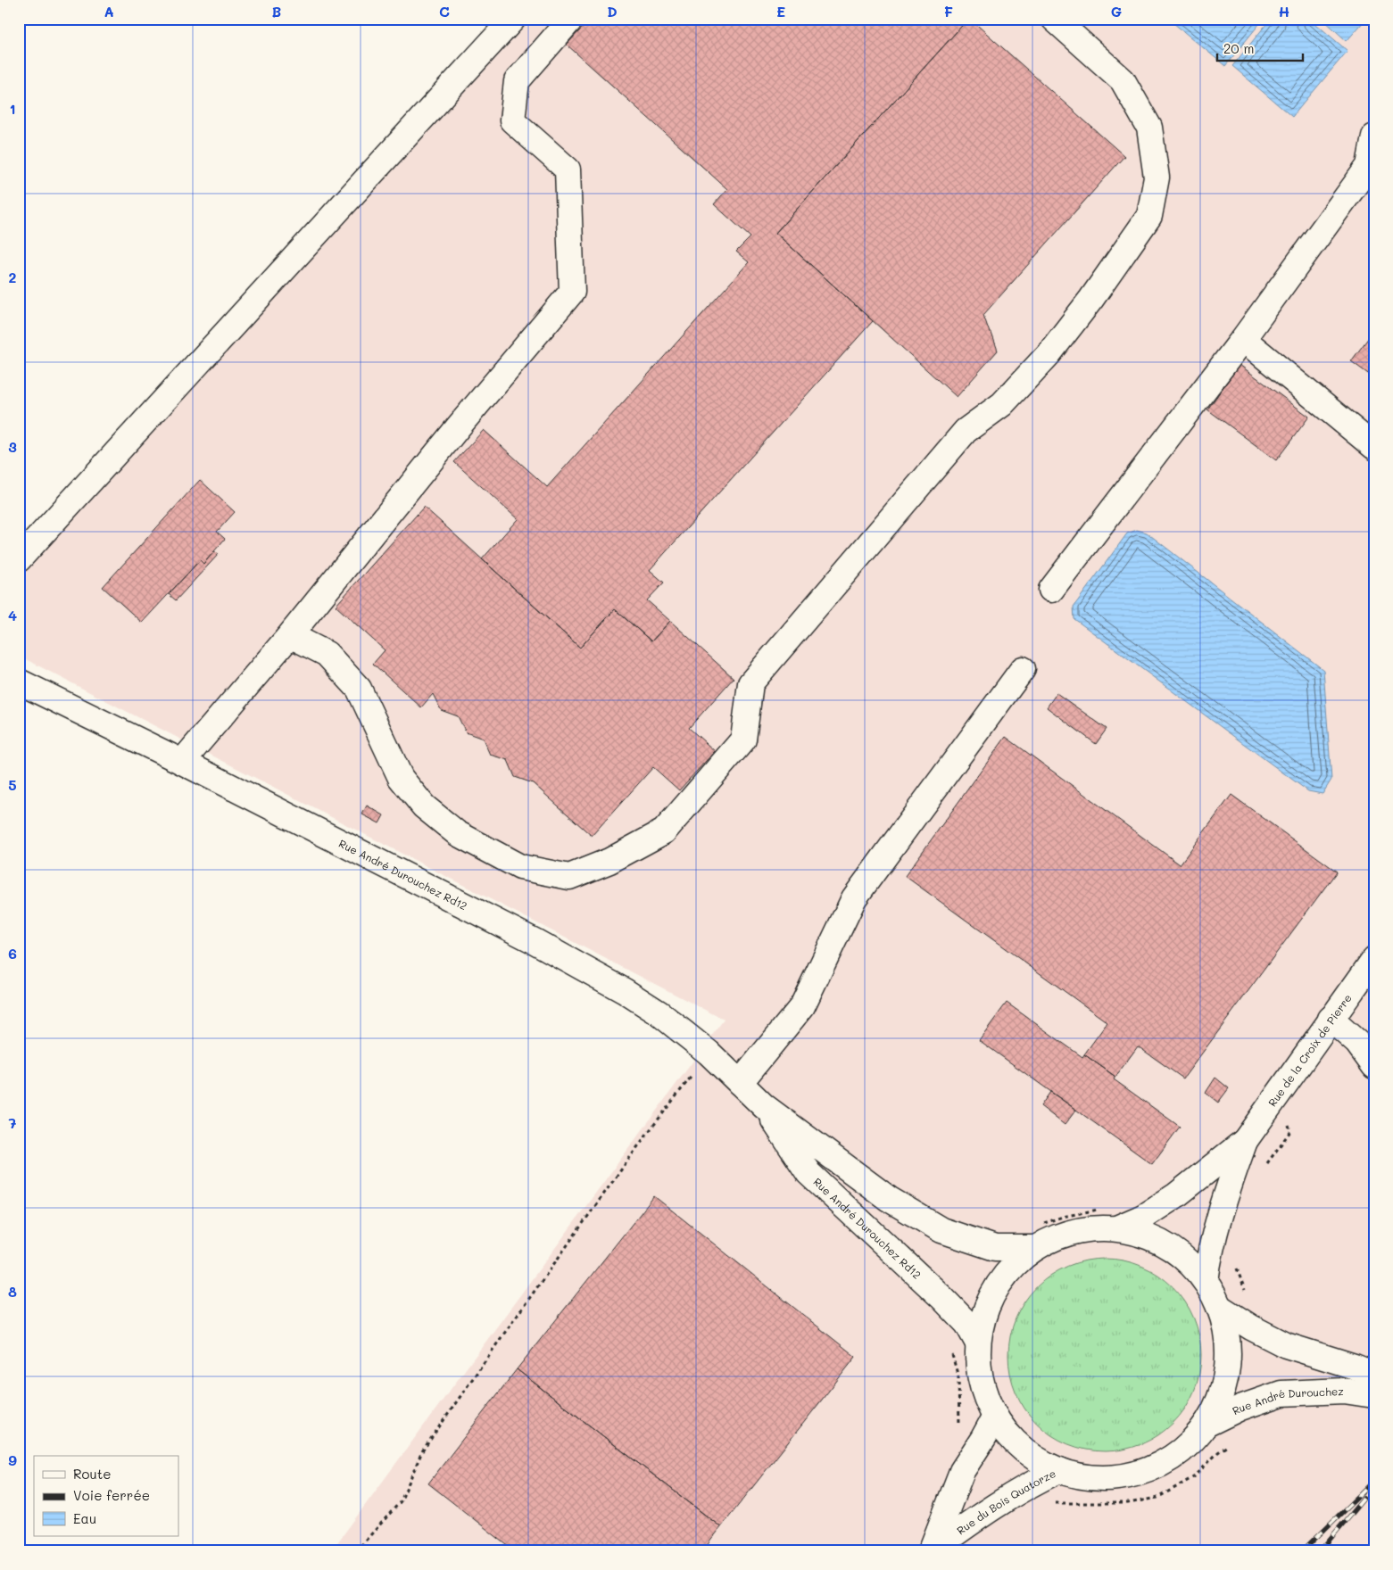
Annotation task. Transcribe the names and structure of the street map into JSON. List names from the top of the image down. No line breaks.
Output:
{"streets":{"main road":["Rue André Durouchez Rd12","Rue de la Croix de Pierre","Rue André Durouchez","Rue du Bois Quatorze"]},"legend":["Route","Voie ferrée","Eau"],"scale_bar":"20 m","grid":{"columns":["A","B","C","D","E","F","G","H"],"rows":["1","2","3","4","5","6","7","8","9"]}}
